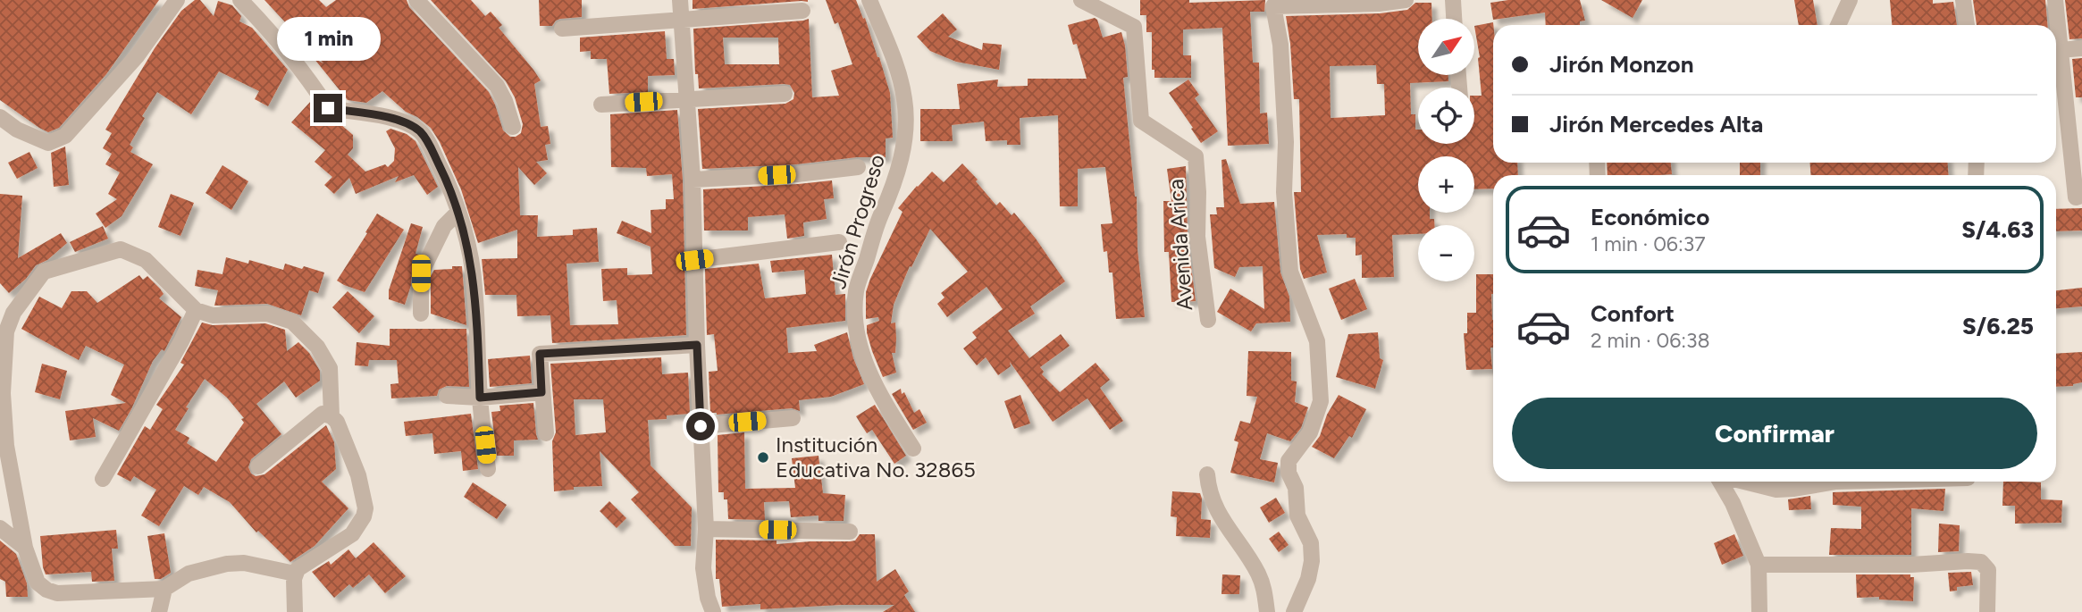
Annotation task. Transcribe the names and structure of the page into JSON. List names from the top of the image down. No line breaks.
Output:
{"streets":{"street":["Jirón Progreso","Avenida Arica"]},"places":["Institución Educativa No. 32865"],"north":"top right","page":{"bubble":"1 min","map_buttons":["+","−"],"banner":["Jirón Monzon","Jirón Mercedes Alta"],"list":[{"name":"Económico","note":"1 min · 06:37","value":"S/4.63"},{"name":"Confort","note":"2 min · 06:38","value":"S/6.25"}],"buttons":"Confirmar"}}
